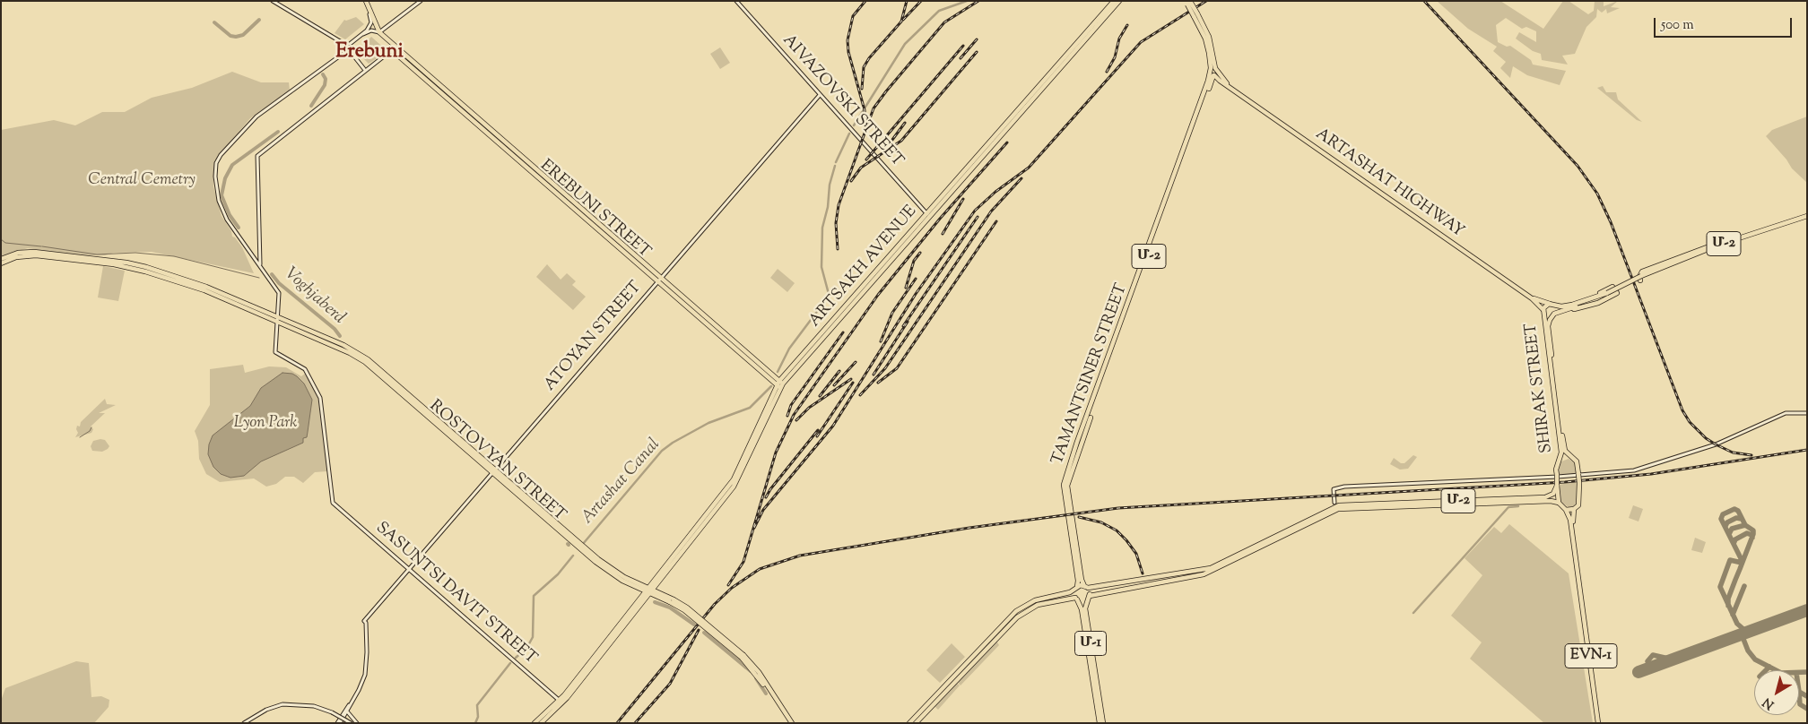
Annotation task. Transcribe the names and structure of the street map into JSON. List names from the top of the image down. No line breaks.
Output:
{"streets":{"main road":["AIVAZOVSKI STREET","ARTASHAT HIGHWAY","EREBUNI STREET","Մ-2","ARTSAKH AVENUE","ATOYAN STREET","TAMANTSINER STREET","SHIRAK STREET","ROSTOVYAN STREET","SASUNTSI DAVIT STREET","Մ-1","EVN-1"]},"crossings":[["AIVAZOVSKI STREET","ARTSAKH AVENUE"],["AIVAZOVSKI STREET","ATOYAN STREET"],["ARTASHAT HIGHWAY","TAMANTSINER STREET"],["ARTASHAT HIGHWAY","SHIRAK STREET"],["EREBUNI STREET","ARTSAKH AVENUE"],["EREBUNI STREET","ATOYAN STREET"],["Մ-2","TAMANTSINER STREET"],["Մ-2","SHIRAK STREET"],["Մ-2","Մ-1"],["ARTSAKH AVENUE","ROSTOVYAN STREET"],["ATOYAN STREET","ROSTOVYAN STREET"],["ATOYAN STREET","SASUNTSI DAVIT STREET"],["TAMANTSINER STREET","Մ-1"],["ROSTOVYAN STREET","SASUNTSI DAVIT STREET"]],"districts":["Erebuni"],"water":["Voghjaberd","Artashat Canal"],"parks":["Central Cemetry","Lyon Park"],"scale_bar":"500 m","north":"bottom left"}
